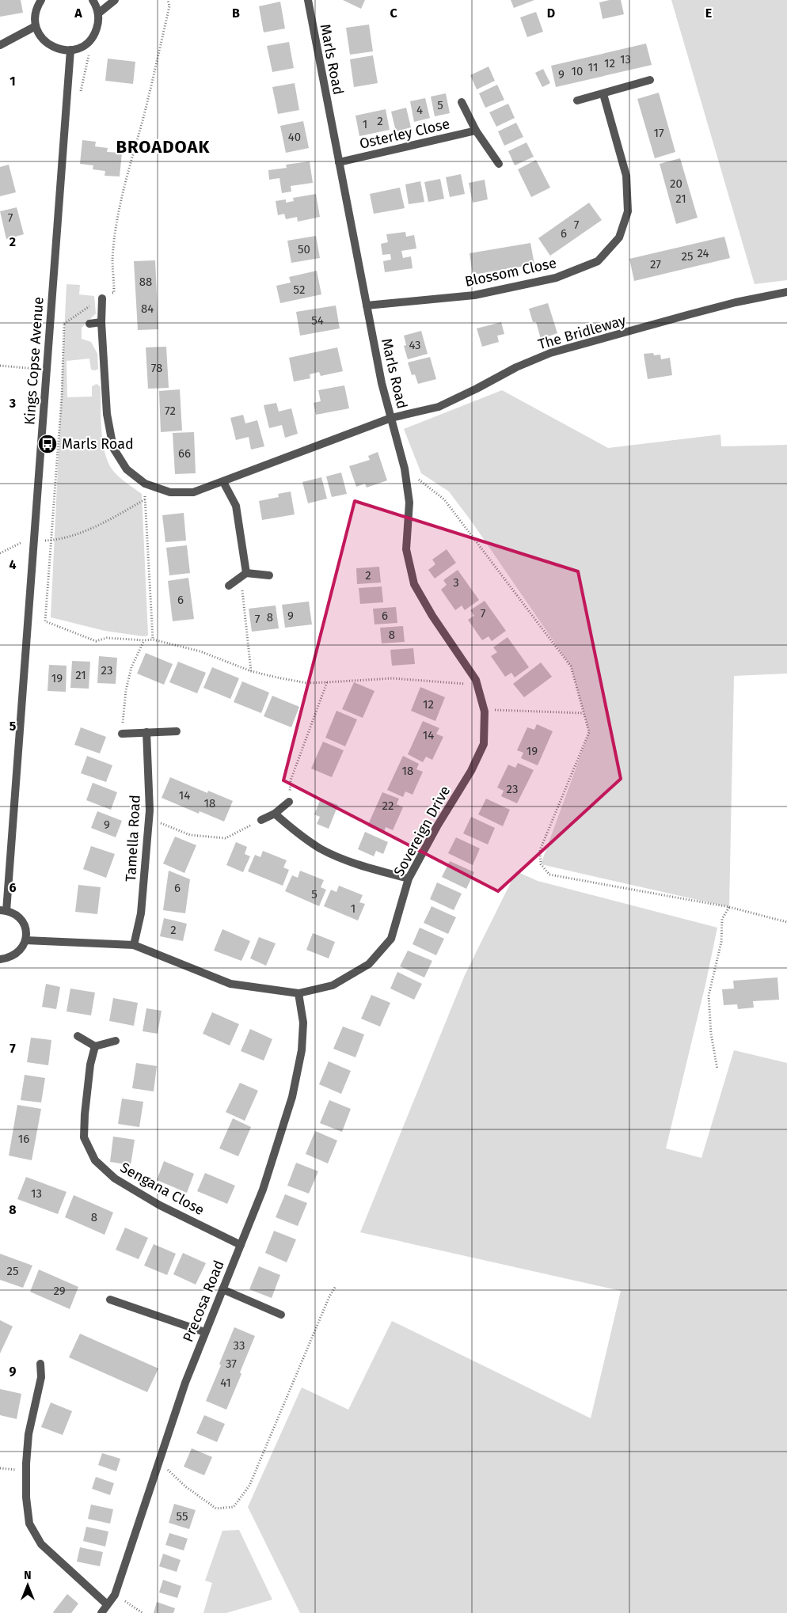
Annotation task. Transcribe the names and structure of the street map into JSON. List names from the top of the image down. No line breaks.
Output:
{"streets":{"street":["Marls Road","Osterley Close","Blossom Close","The Bridleway","Kings Copse Avenue","Sovereign Drive","Tamella Road","Sengana Close","Precosa Road"]},"crossings":[["Marls Road","Osterley Close"],["Marls Road","Blossom Close"],["Marls Road","The Bridleway"],["Marls Road","Sovereign Drive"],["The Bridleway","Sovereign Drive"],["Sovereign Drive","Tamella Road"],["Sovereign Drive","Precosa Road"],["Sengana Close","Precosa Road"]],"districts":["BROADOAK"],"places":{"bus stop":["Marls Road"]},"house_numbers":["13","12","11","10","9","5","4","2","1","17","40","20","21","7","7","6","50","24","25","27","88","52","84","54","43","78","72","66","2","3","6","7","9","6","8","7","8","23","21","19","12","14","19","18","23","14","18","22","9","6","5","1","2","16","13","8","25","29","33","37","41","55"],"north":"top","grid":{"columns":["A","B","C","D","E"],"rows":["1","2","3","4","5","6","7","8","9"]}}
